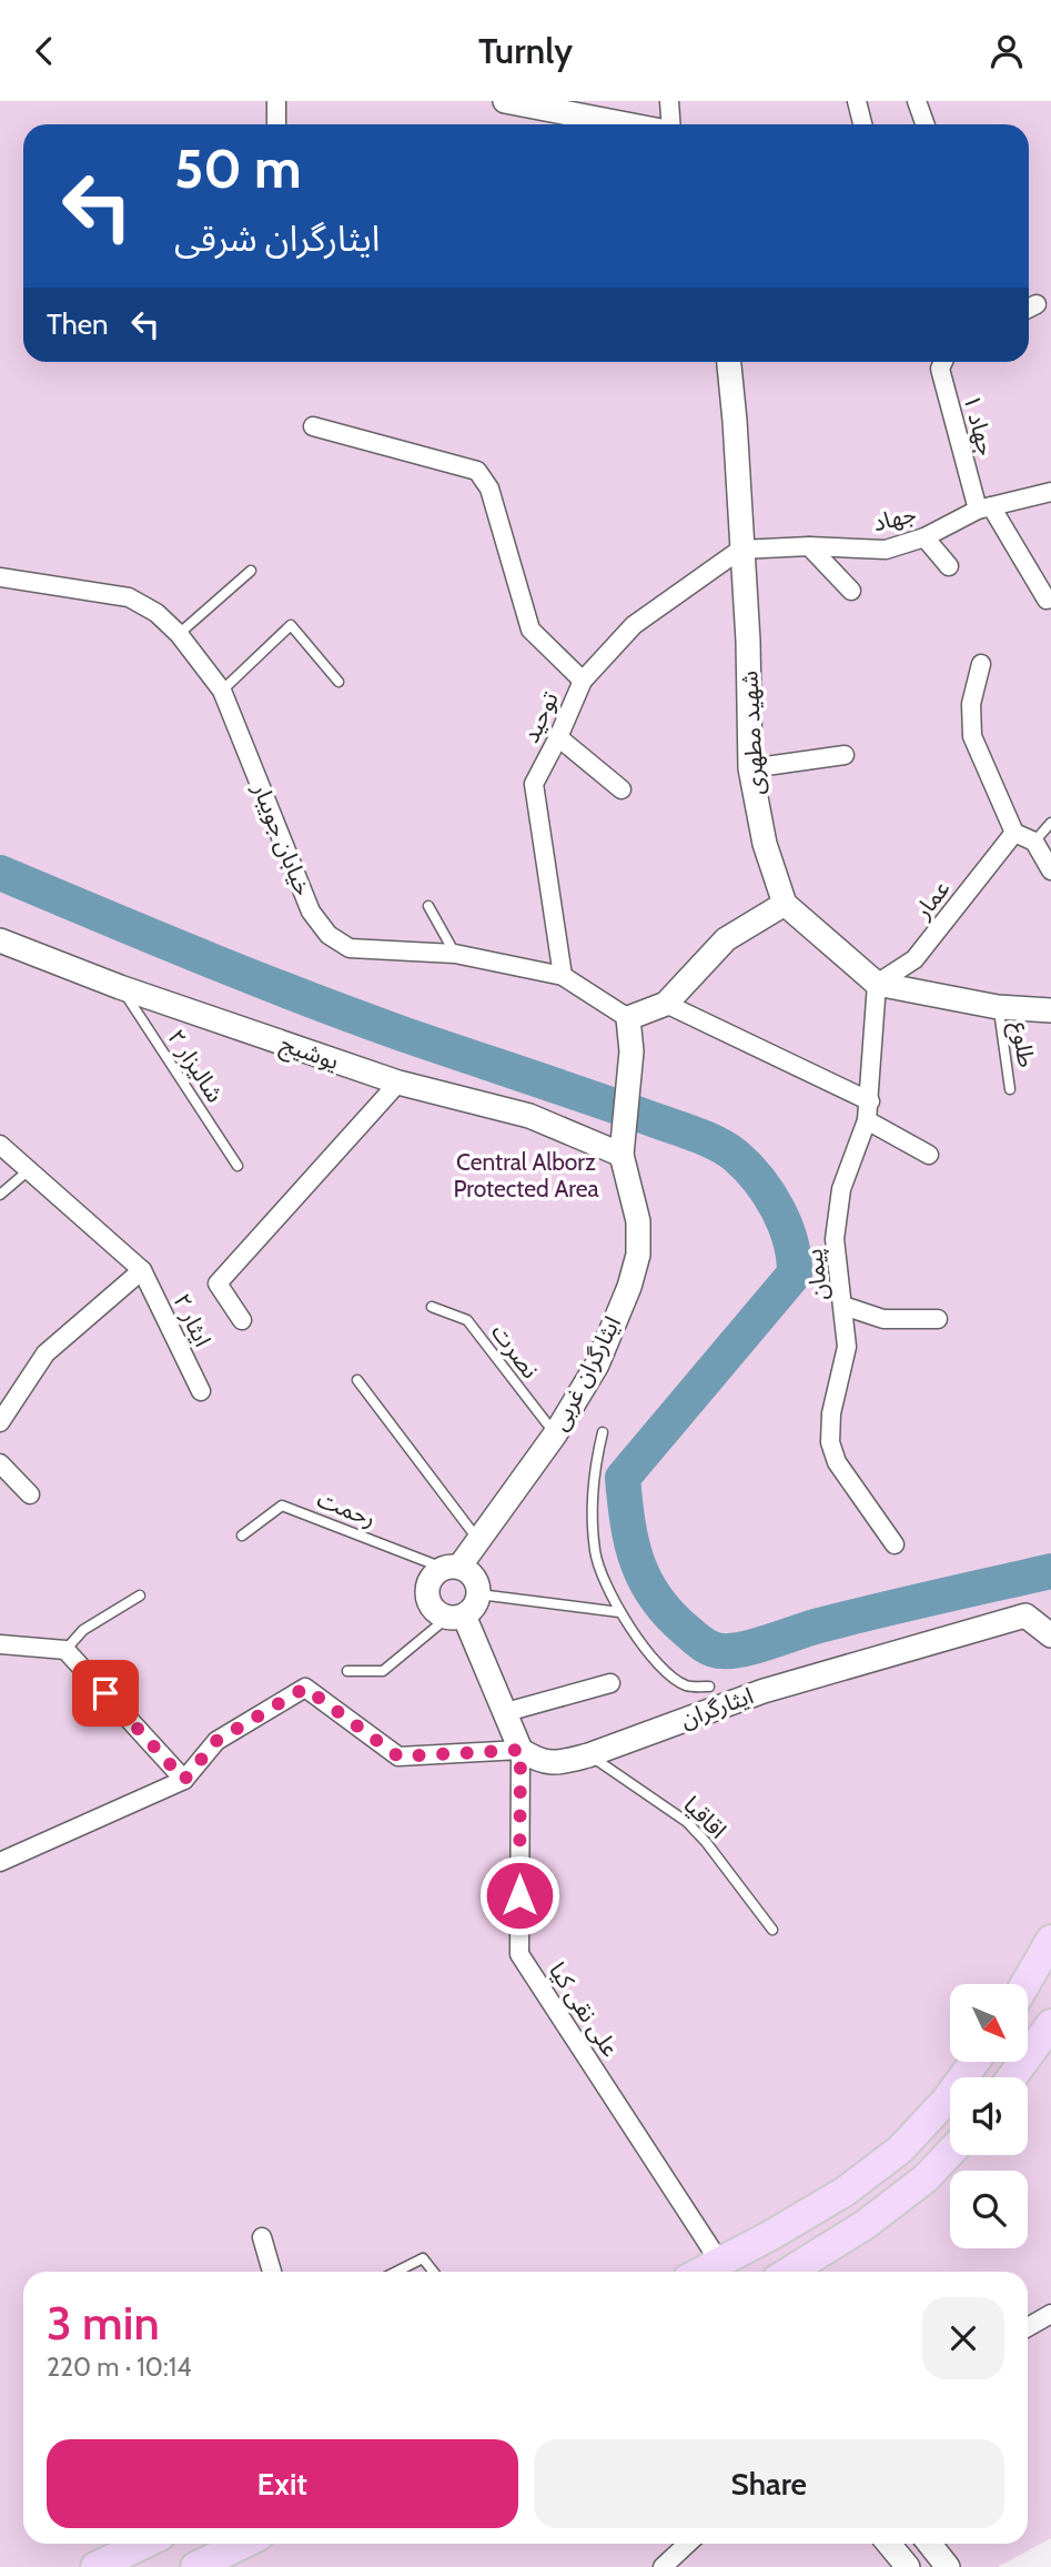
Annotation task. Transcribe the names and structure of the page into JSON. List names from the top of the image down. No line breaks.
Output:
{"streets":{"street":["جهاد ۱","جهاد","توحید","شهید مطهری","خیابان جویبار","عمار","یوشیج","پیمان","ایثار ۲","ایثارگران غربی","ایثارگران","علی نقی کیا"],"lane":["طلوع","شالیزار ۲","نصرت","رحمت","اقاقیا"]},"crossings":[["جهاد ۱","جهاد"],["جهاد","توحید"],["جهاد","شهید مطهری"],["توحید","شهید مطهری"],["توحید","خیابان جویبار"],["عمار","پیمان"],["یوشیج","شالیزار ۲"],["یوشیج","ایثارگران غربی"],["نصرت","ایثارگران غربی"],["ایثارگران غربی","رحمت"],["ایثارگران","اقاقیا"],["ایثارگران","علی نقی کیا"]],"parks":["Central Alborz Protected Area"],"north":"bottom right","page":{"header":"Turnly","turn":["50 m","ایثارگران شرقی"],"then":"Then","heading":["3 min","220 m · 10:14"],"buttons":["Exit","Share"]}}
